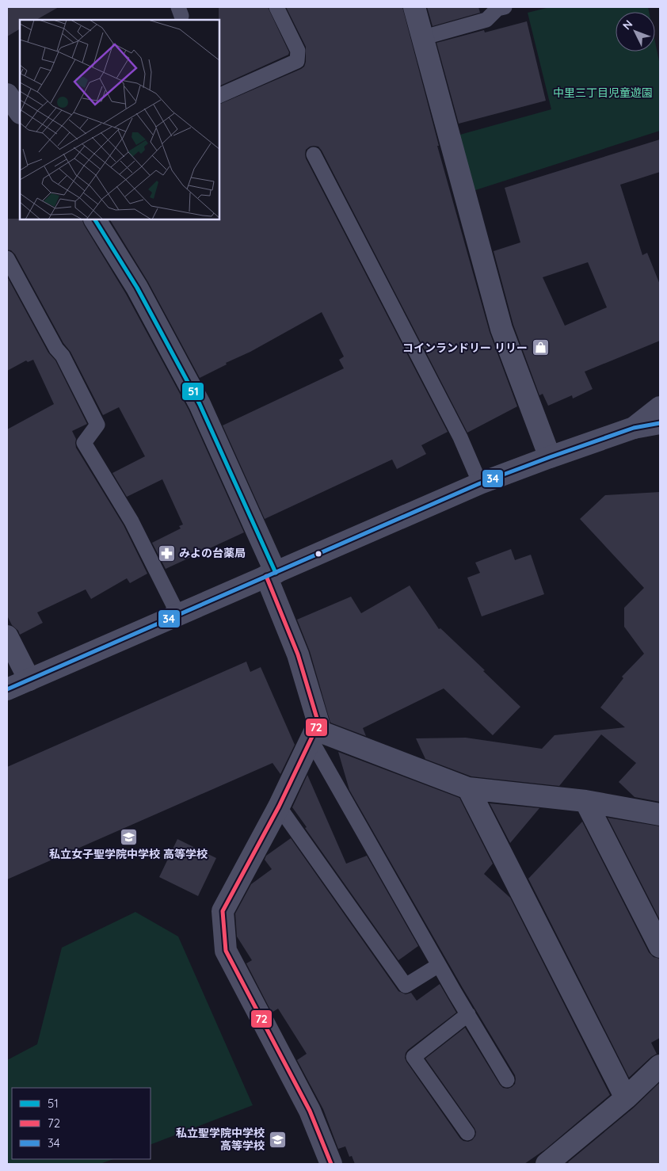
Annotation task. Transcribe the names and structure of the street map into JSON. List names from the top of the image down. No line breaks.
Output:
{"parks":["中里三丁目児童遊園"],"places":{"shop":["コインランドリー リリー"],"pharmacy":["みよの台薬局"],"school or university":["私立女子聖学院中学校 高等学校","私立聖学院中学校 高等学校"]},"lines":["transit line 51","transit line 34","transit line 72"],"legend":["51","72","34"],"north":"top left"}
